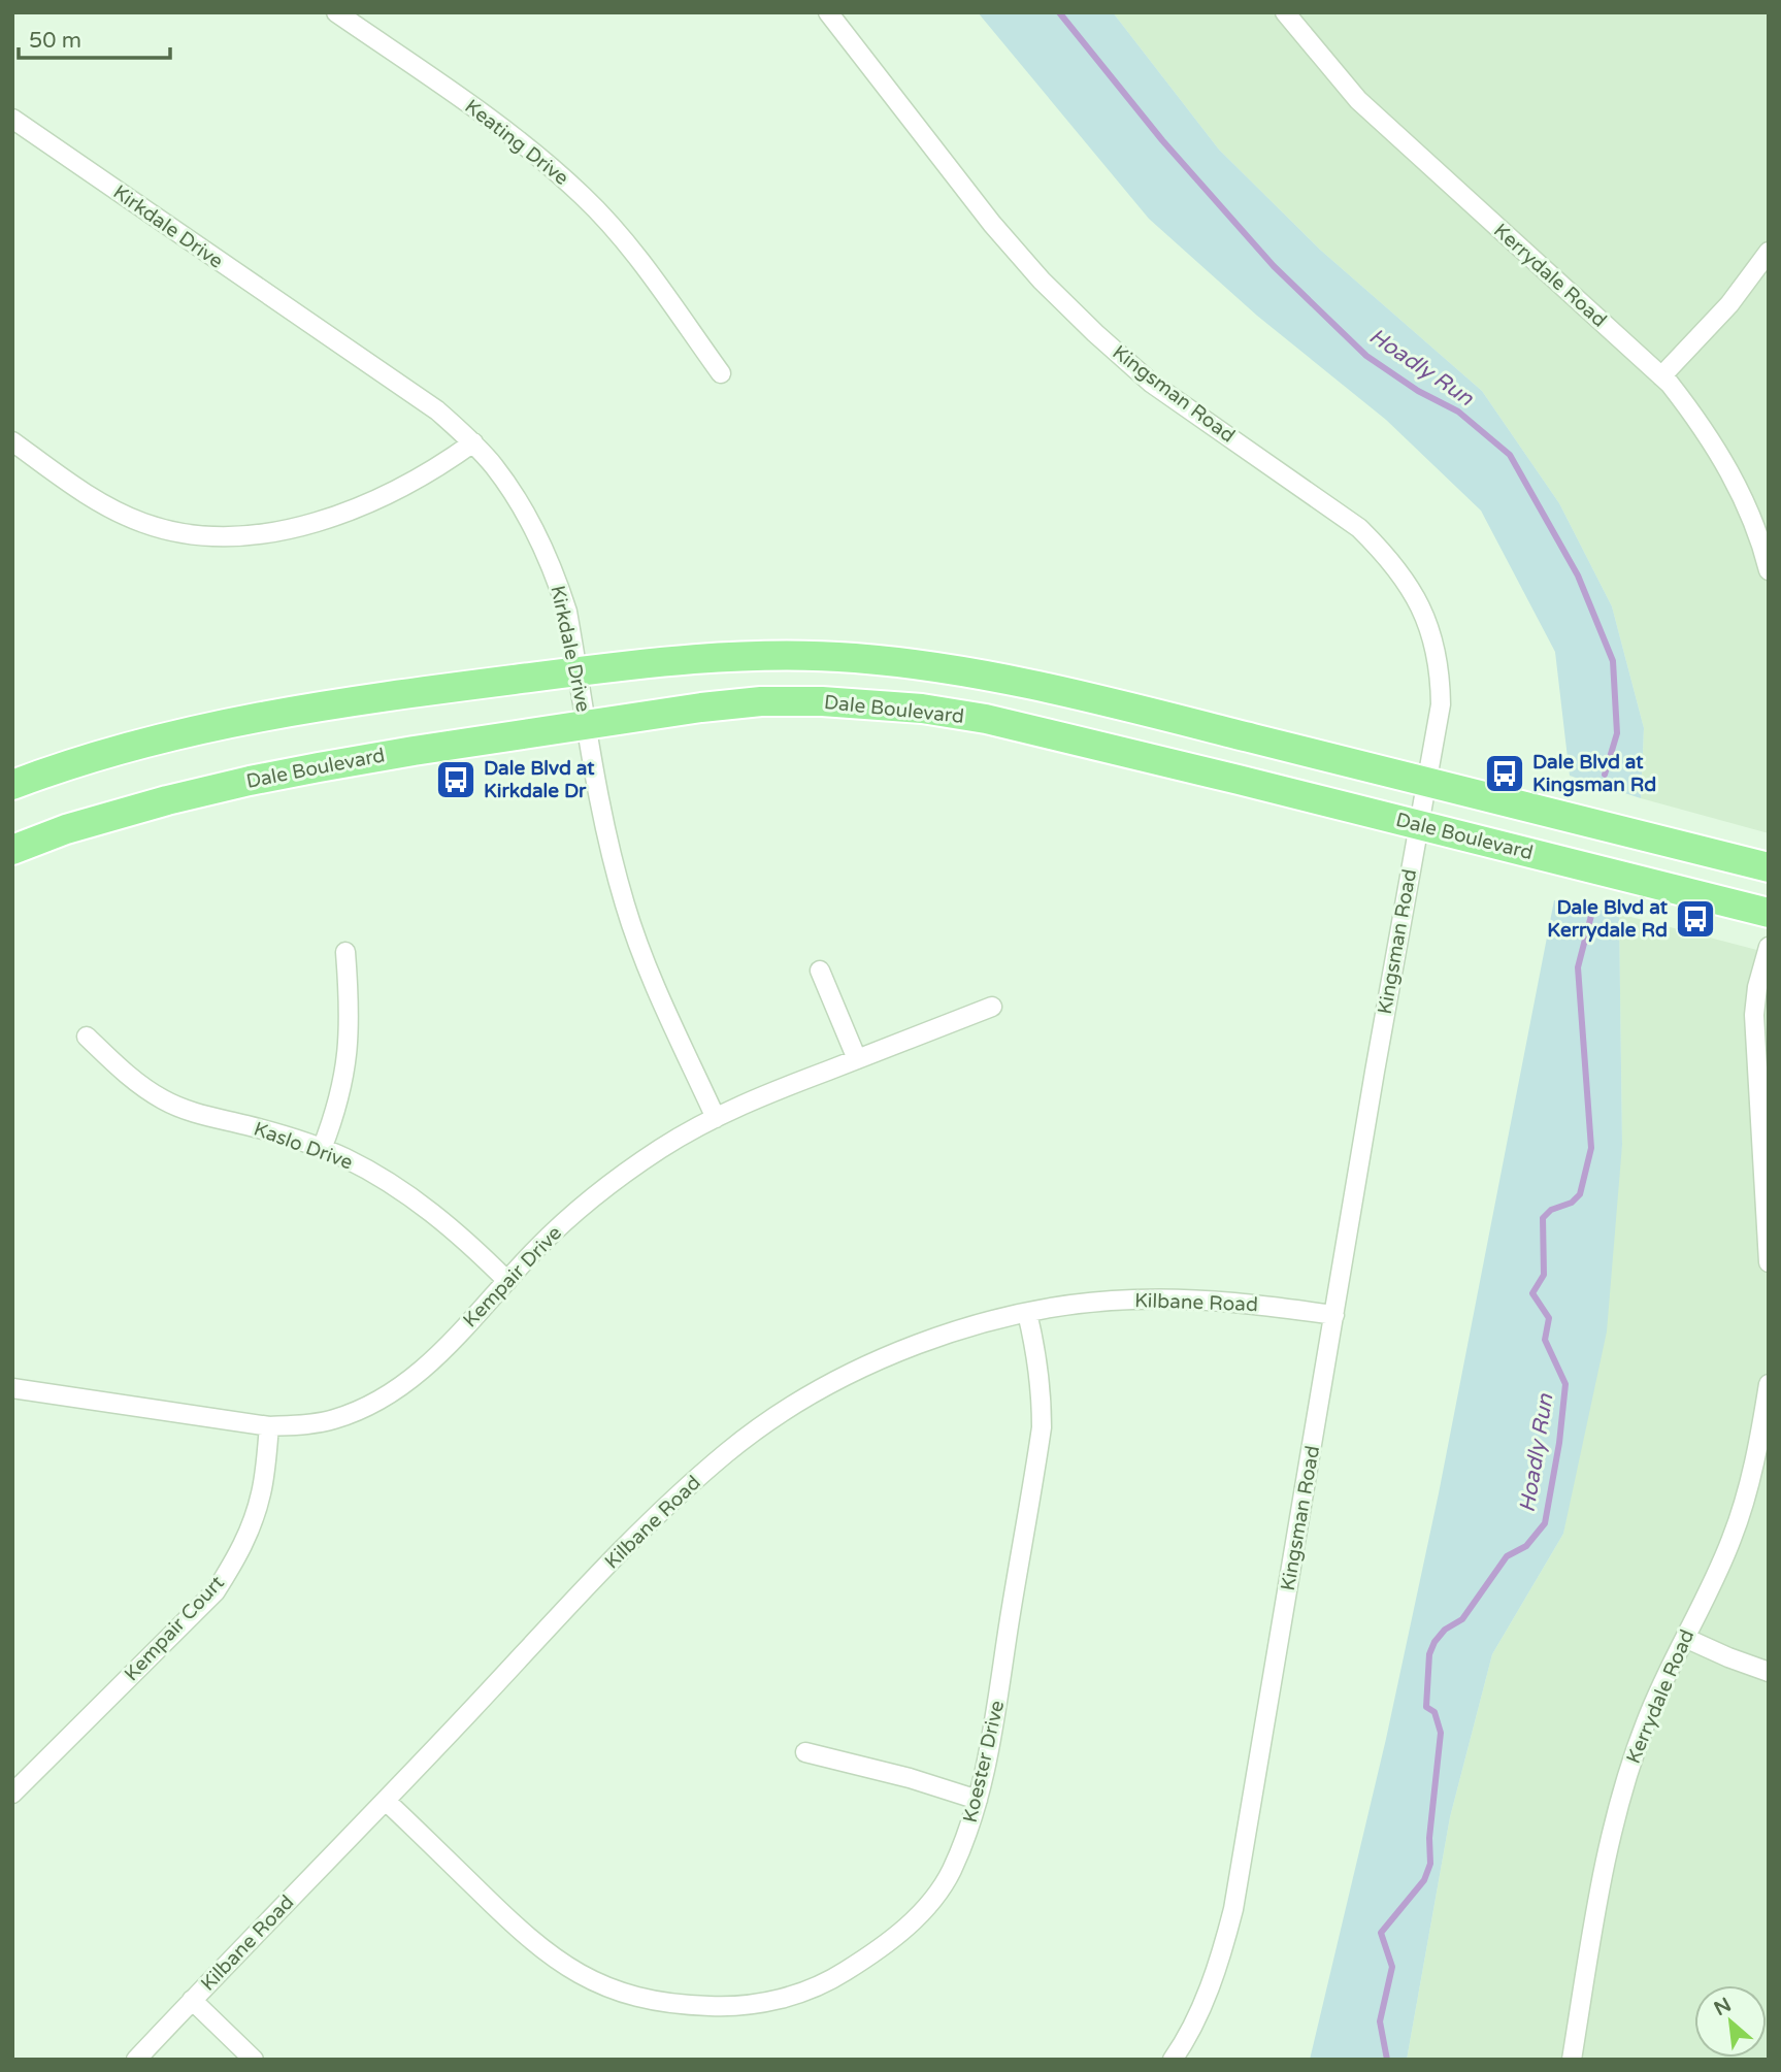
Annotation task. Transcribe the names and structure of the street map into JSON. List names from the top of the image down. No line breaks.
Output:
{"streets":{"main road":["Dale Boulevard"],"street":["Keating Drive","Kirkdale Drive","Kerrydale Road","Kingsman Road","Kaslo Drive","Kempair Drive","Kilbane Road","Kempair Court","Koester Drive"]},"crossings":[["Kirkdale Drive","Dale Boulevard"],["Kirkdale Drive","Kempair Drive"],["Kingsman Road","Dale Boulevard"],["Kingsman Road","Kilbane Road"],["Kaslo Drive","Kempair Drive"],["Kempair Drive","Kempair Court"],["Kilbane Road","Koester Drive"]],"water":["Hoadly Run"],"places":{"bus stop":["Dale Blvd at Kingsman Rd","Dale Blvd at Kirkdale Dr","Dale Blvd at Kerrydale Rd"]},"scale_bar":"50 m","north":"top left"}
